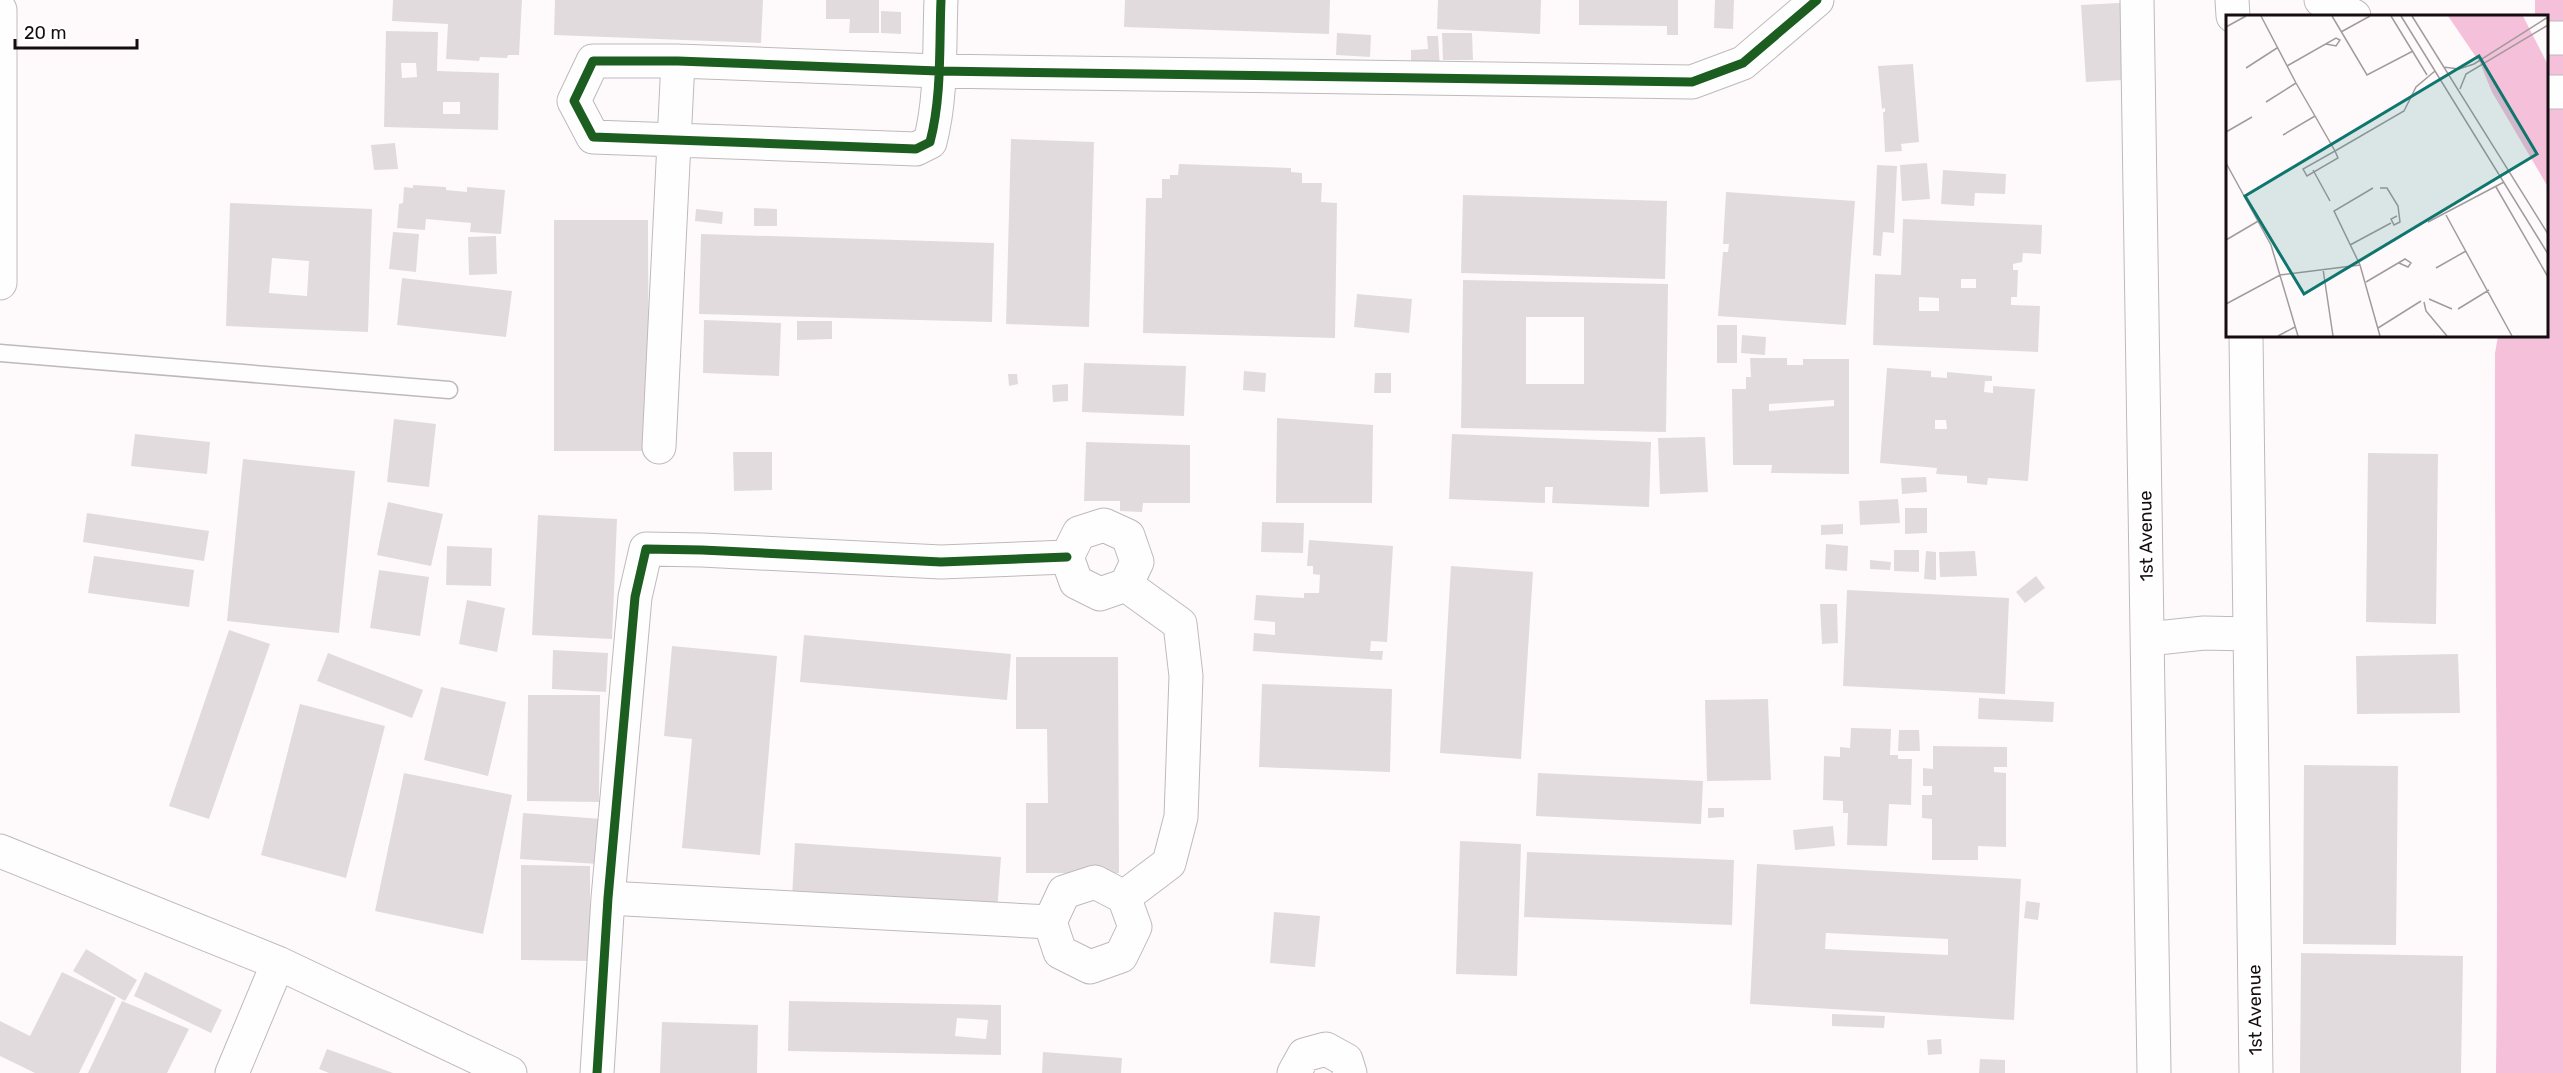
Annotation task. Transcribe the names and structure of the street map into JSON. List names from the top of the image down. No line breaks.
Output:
{"streets":{"street":["1st Avenue"]},"scale_bar":"20 m"}
